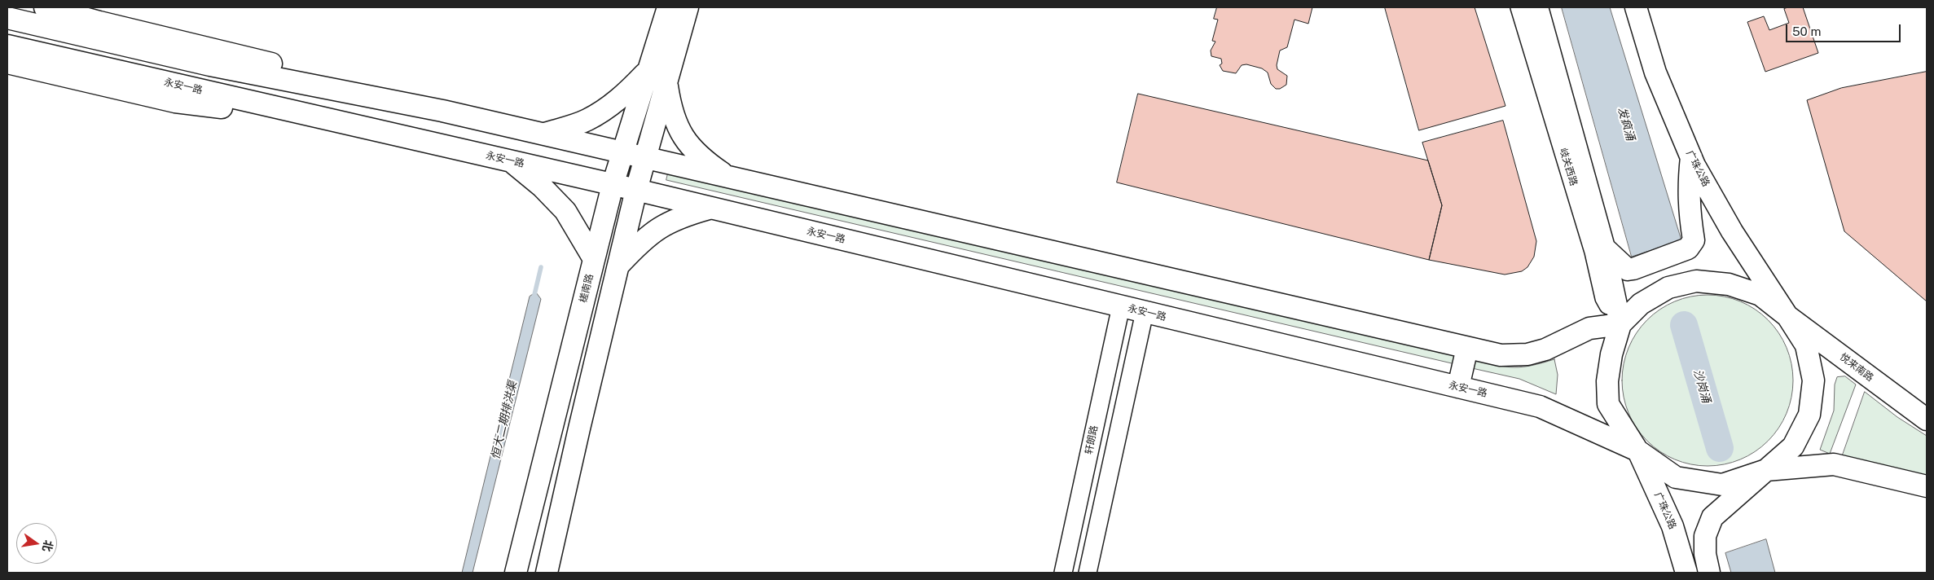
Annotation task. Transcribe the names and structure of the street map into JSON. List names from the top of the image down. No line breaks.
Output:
{"streets":{"main road":["永安一路","广珠公路","槎南路","悦来南路"],"street":["岐关西路","轩朗路"]},"crossings":[["永安一路","广珠公路"],["永安一路","槎南路"],["永安一路","轩朗路"],["岐关西路","广珠公路"],["岐关西路","悦来南路"],["广珠公路","悦来南路"]],"water":["发疯涌","沙岗涌","恒大二期排洪渠"],"scale_bar":"50 m","north":"right"}
